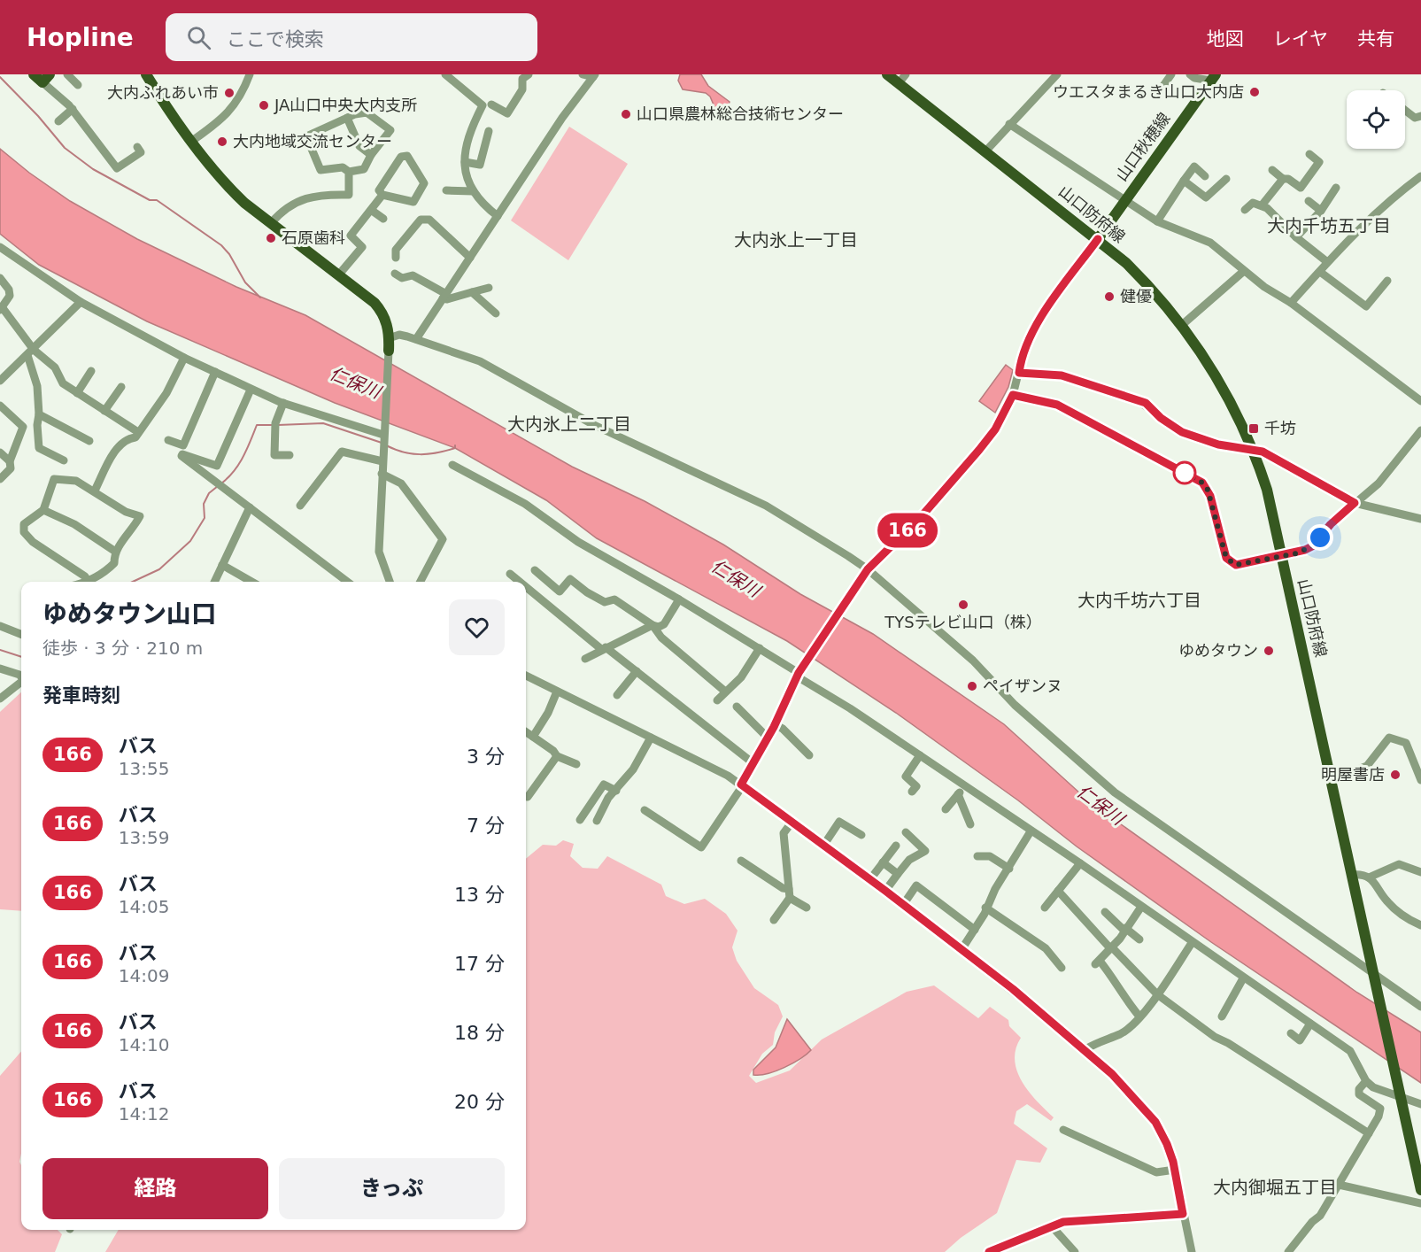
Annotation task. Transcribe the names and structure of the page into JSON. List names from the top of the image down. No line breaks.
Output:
{"streets":{"main road":["山口秋穂線","山口防府線"]},"crossings":[["山口秋穂線","山口防府線"]],"districts":["大内千坊五丁目","大内氷上一丁目","大内氷上二丁目","大内千坊六丁目","大内御堀五丁目"],"water":["仁保川"],"places":{"other":["ウエスタまるき山口大内店","大内ふれあい市","JA山口中央大内支所","山口県農林総合技術センター","大内地域交流センター","石原歯科","健優","TYSテレビ山口（株）","ゆめタウン","ペイザンヌ","明屋書店"],"transit":["千坊"]},"lines":["bus line 166"],"page":{"header":"Hopline","search":"ここで検索","nav":["地図","レイヤ","共有"],"on_map":"166","heading":[["ゆめタウン山口","徒歩 · 3 分 · 210 m"],"発車時刻"],"list":[{"mark":"166","name":"バス","note":"13:55","value":"3 分"},{"mark":"166","name":"バス","note":"13:59","value":"7 分"},{"mark":"166","name":"バス","note":"14:05","value":"13 分"},{"mark":"166","name":"バス","note":"14:09","value":"17 分"},{"mark":"166","name":"バス","note":"14:10","value":"18 分"},{"mark":"166","name":"バス","note":"14:12","value":"20 分"}],"buttons":["経路","きっぷ"]}}
